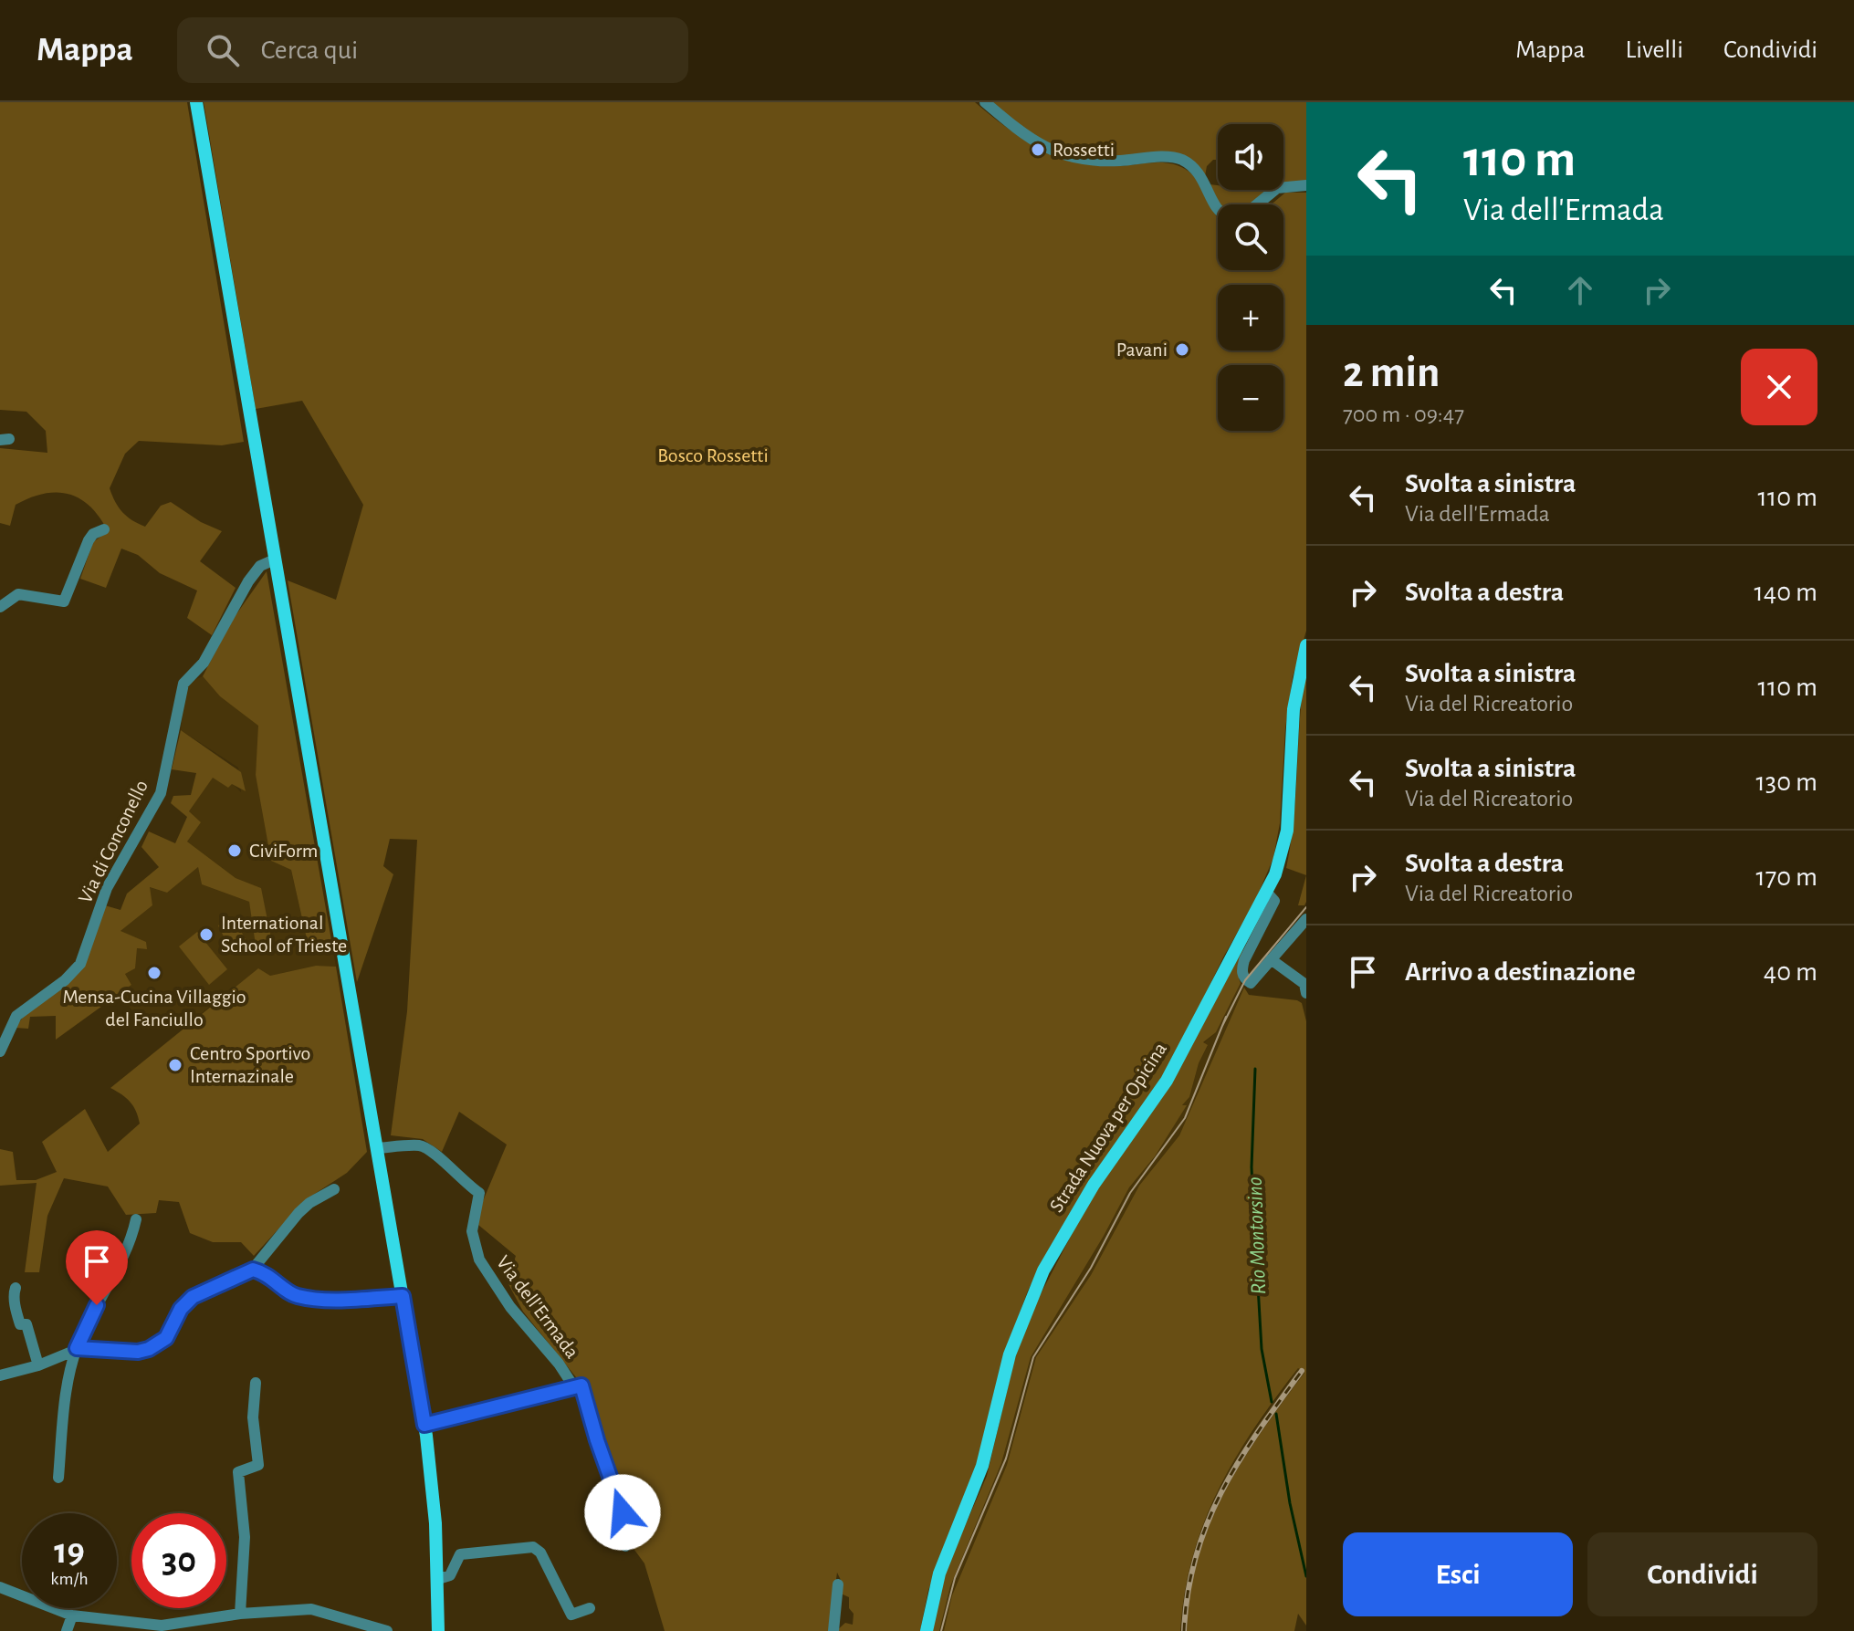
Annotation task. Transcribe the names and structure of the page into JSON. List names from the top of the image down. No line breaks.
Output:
{"streets":{"main road":["Strada Nuova per Opicina"],"street":["Via di Conconello","Via dell'Ermada"]},"water":["Rio Montorsino"],"parks":["Bosco Rossetti"],"places":["Rossetti","Pavani","CiviForm","International School of Trieste","Mensa-Cucina Villaggio del Fanciullo","Centro Sportivo Internazinale"],"page":{"header":"Mappa","search":"Cerca qui","nav":["Mappa","Livelli","Condividi"],"turn":["110 m","Via dell'Ermada"],"map_buttons":["+","−"],"heading":["2 min","700 m · 09:47"],"list":[{"name":"Svolta a sinistra","note":"Via dell'Ermada","value":"110 m"},{"name":"Svolta a destra","value":"140 m"},{"name":"Svolta a sinistra","note":"Via del Ricreatorio","value":"110 m"},{"name":"Svolta a sinistra","note":"Via del Ricreatorio","value":"130 m"},{"name":"Svolta a destra","note":"Via del Ricreatorio","value":"170 m"},{"name":"Arrivo a destinazione","value":"40 m"}],"speed":"19 km/h","limit":"30","buttons":["Esci","Condividi"]}}
